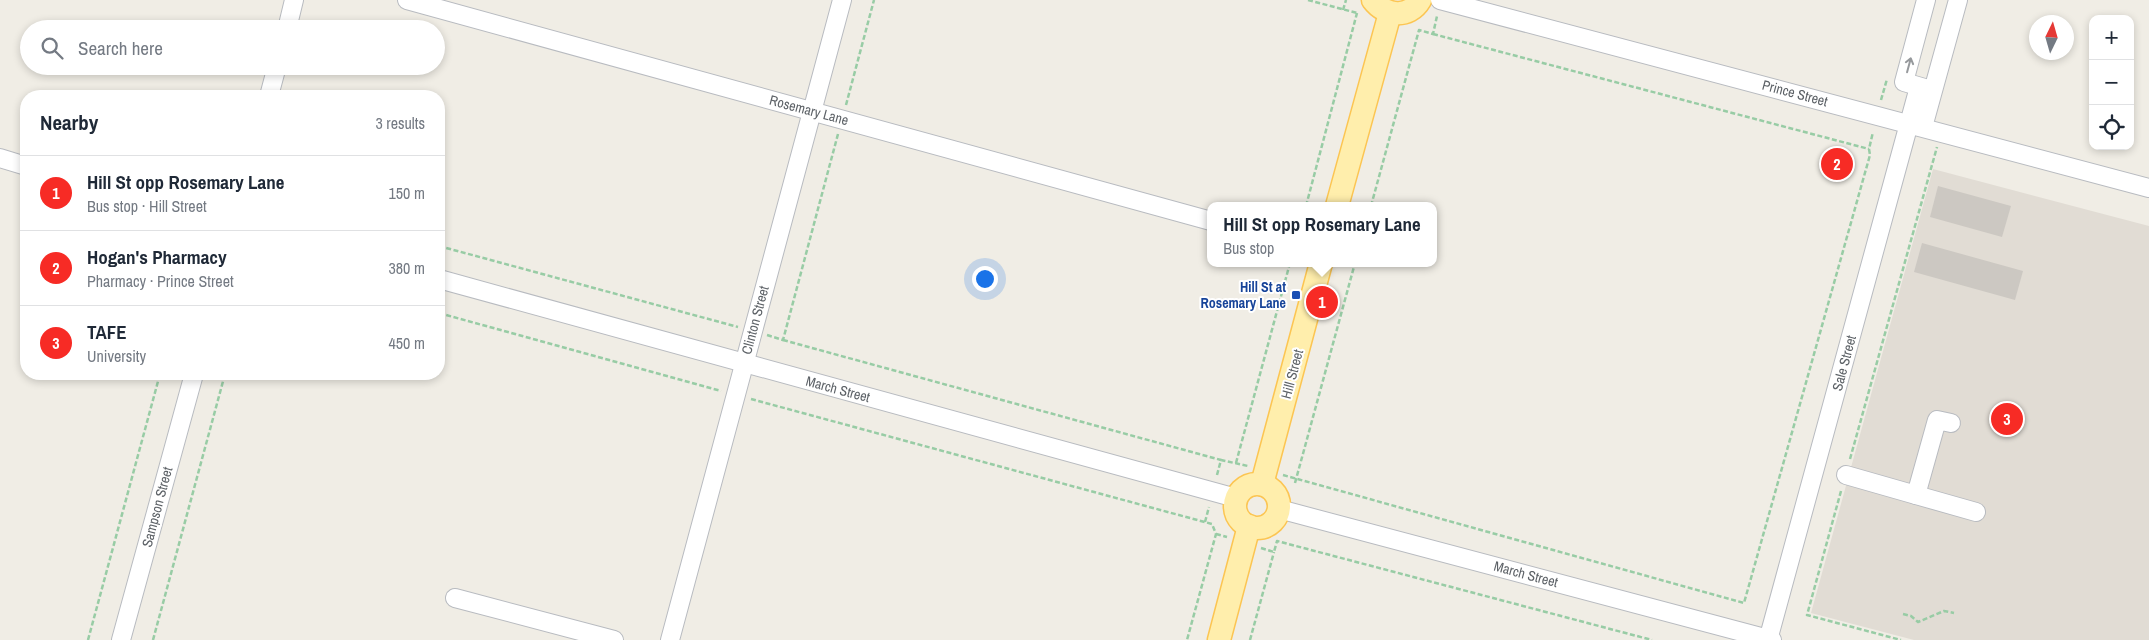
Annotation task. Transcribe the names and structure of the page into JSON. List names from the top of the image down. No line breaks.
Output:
{"streets":{"main road":["Hill Street"],"street":["Prince Street","Rosemary Lane","Clinton Street","Sale Street","March Street","Sampson Street"]},"crossings":[["Prince Street","Sale Street"],["Rosemary Lane","Clinton Street"],["Clinton Street","March Street"],["Sale Street","March Street"],["Hill Street","March Street"]],"places":{"transit":["Hill St at Rosemary Lane"]},"north":"top","page":{"map_buttons":["+","−"],"search":"Search here","heading":["Nearby","3 results"],"pins":["2","1","3"],"list":[{"mark":"1","name":"Hill St opp Rosemary Lane","note":"Bus stop · Hill Street","value":"150 m"},{"mark":"2","name":"Hogan's Pharmacy","note":"Pharmacy · Prince Street","value":"380 m"},{"mark":"3","name":"TAFE","note":"University","value":"450 m"}],"popup":["Hill St opp Rosemary Lane","Bus stop"]}}
